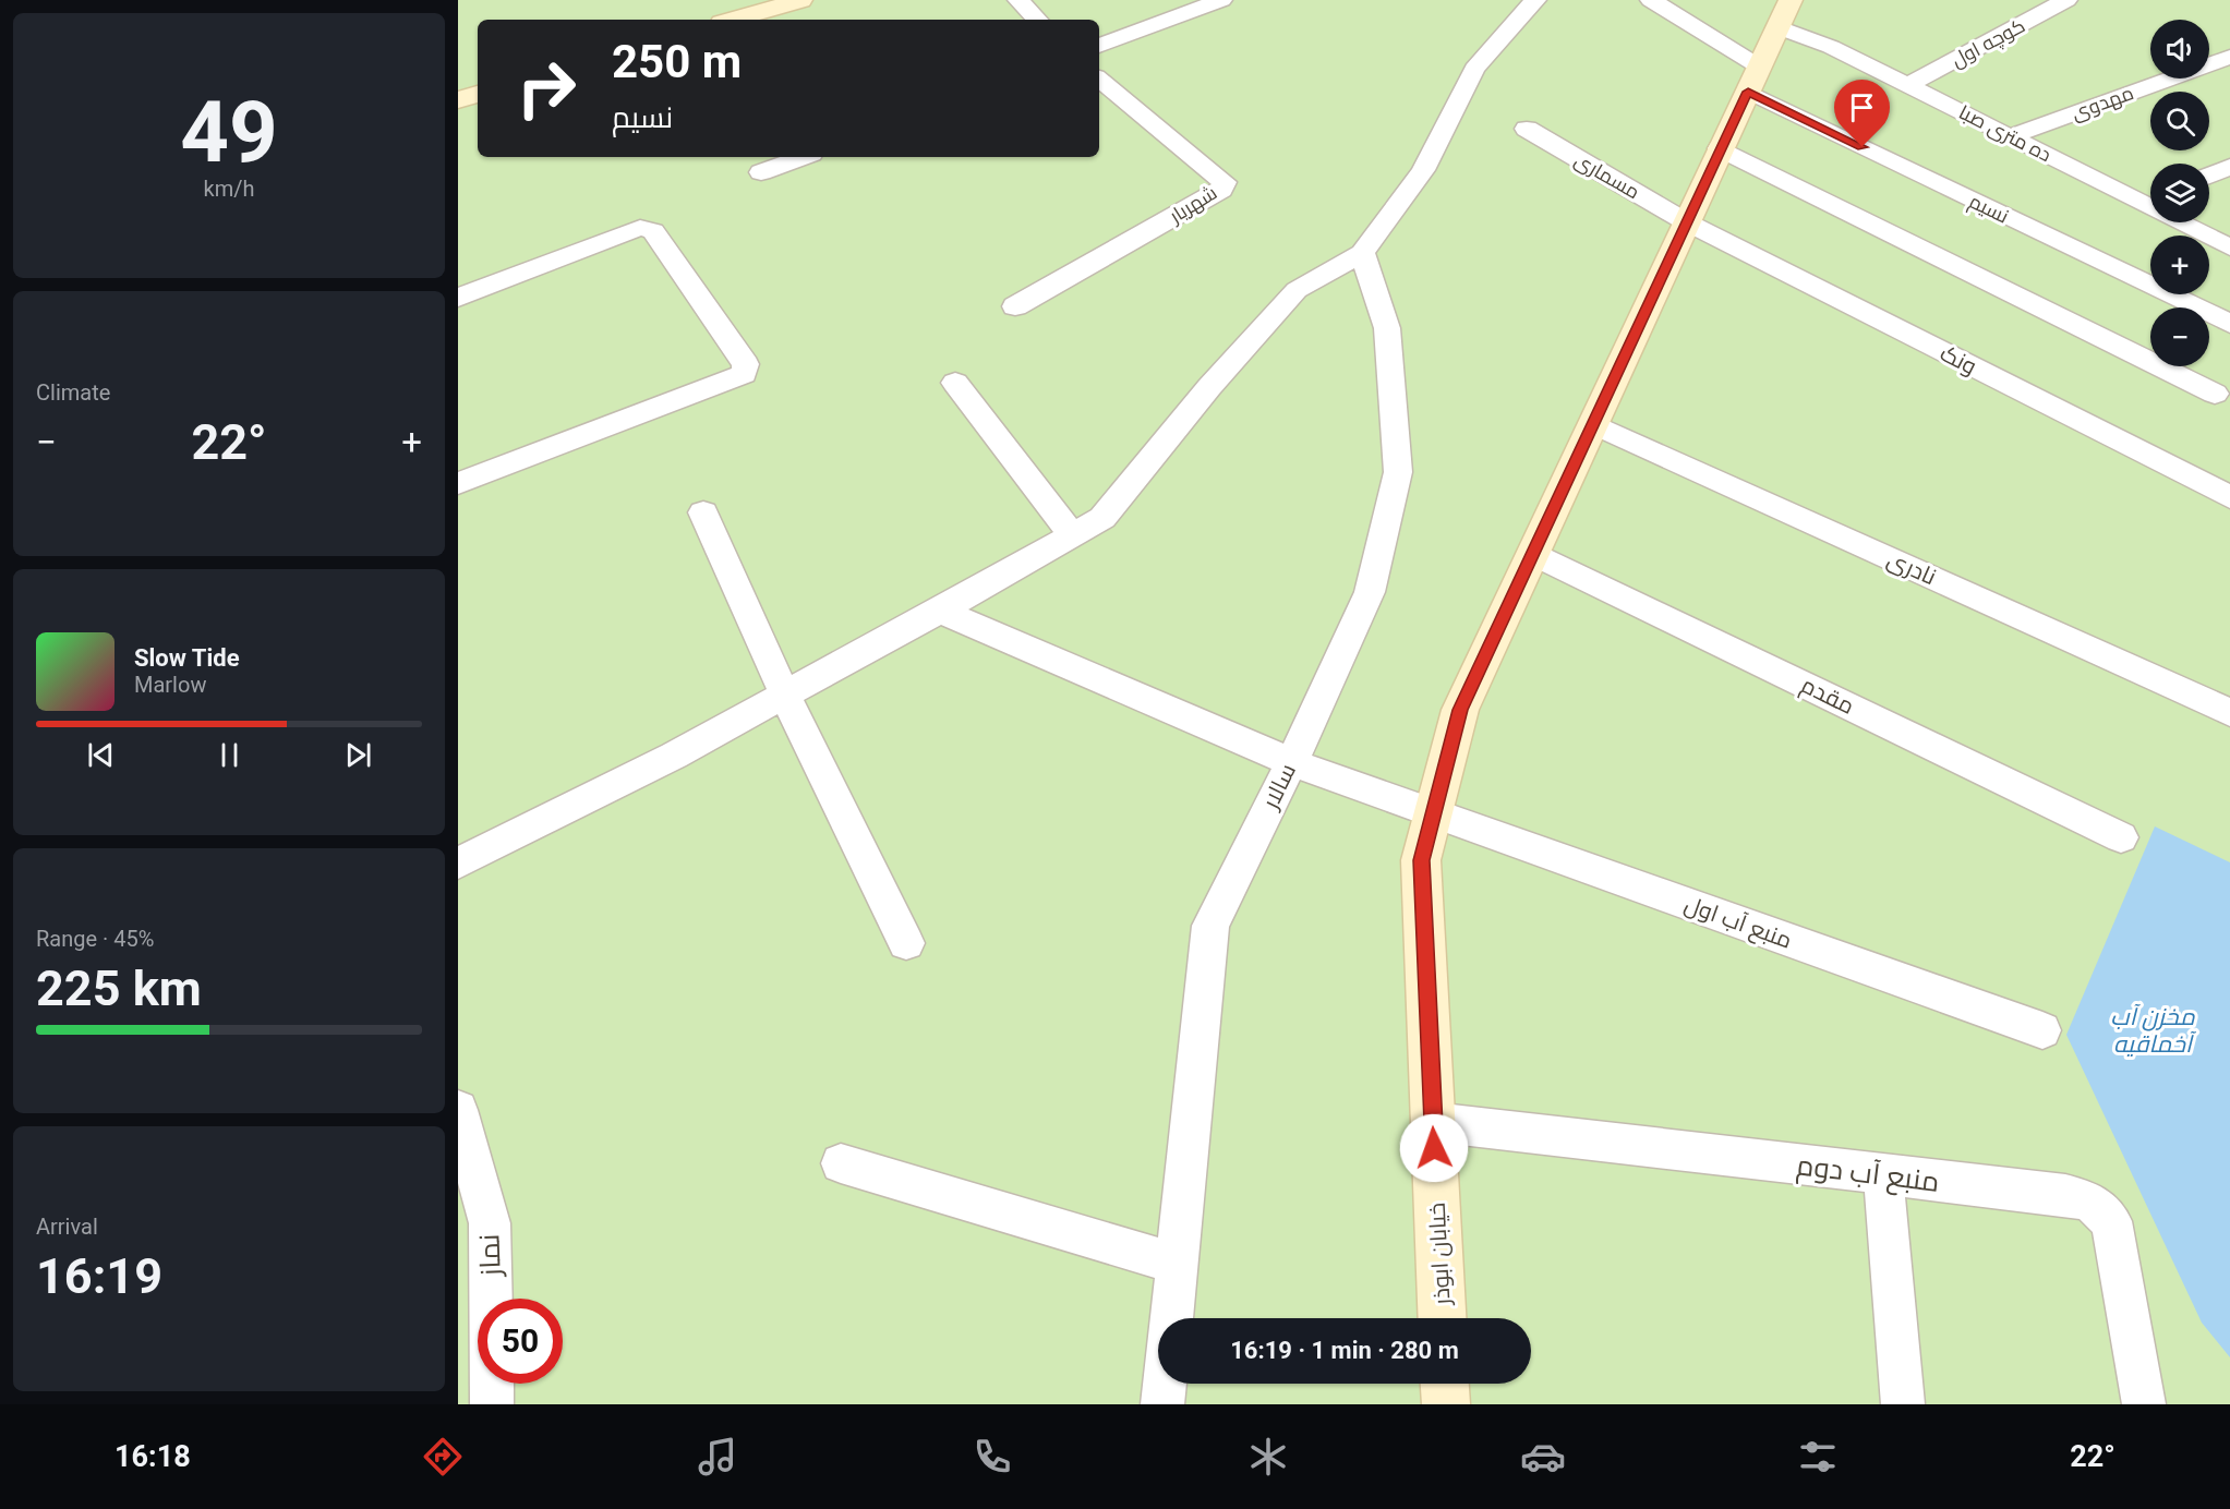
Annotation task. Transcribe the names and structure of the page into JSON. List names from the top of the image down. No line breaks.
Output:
{"streets":{"main road":["خیابان ابوذر"],"street":["کوچه اول","مهدوی","ده متری صبا","مسماری","شهریار","نسیم","ونک","نادری","مقدم","سالار","منبع آب اول","منبع آب دوم","نماز"]},"crossings":[["کوچه اول","ده متری صبا"],["مهدوی","ده متری صبا"],["ده متری صبا","خیابان ابوذر"],["مسماری","ونک"],["مسماری","خیابان ابوذر"],["نسیم","خیابان ابوذر"],["ونک","خیابان ابوذر"],["نادری","خیابان ابوذر"],["مقدم","خیابان ابوذر"],["سالار","منبع آب اول"],["منبع آب اول","خیابان ابوذر"],["منبع آب دوم","خیابان ابوذر"]],"water":["مخزن آب آخماقیه"],"page":{"tile":[["49","km/h"],"Climate",["Range · 45%","225 km"],["Arrival","16:19"]],"map_buttons":["+","−"],"turn":["250 m","نسیم"],"heat":["−","22°","+"],"song":["Slow Tide","Marlow"],"limit":"50","trip":"16:19 · 1 min · 280 m","tabs":["16:18","22°"]}}
